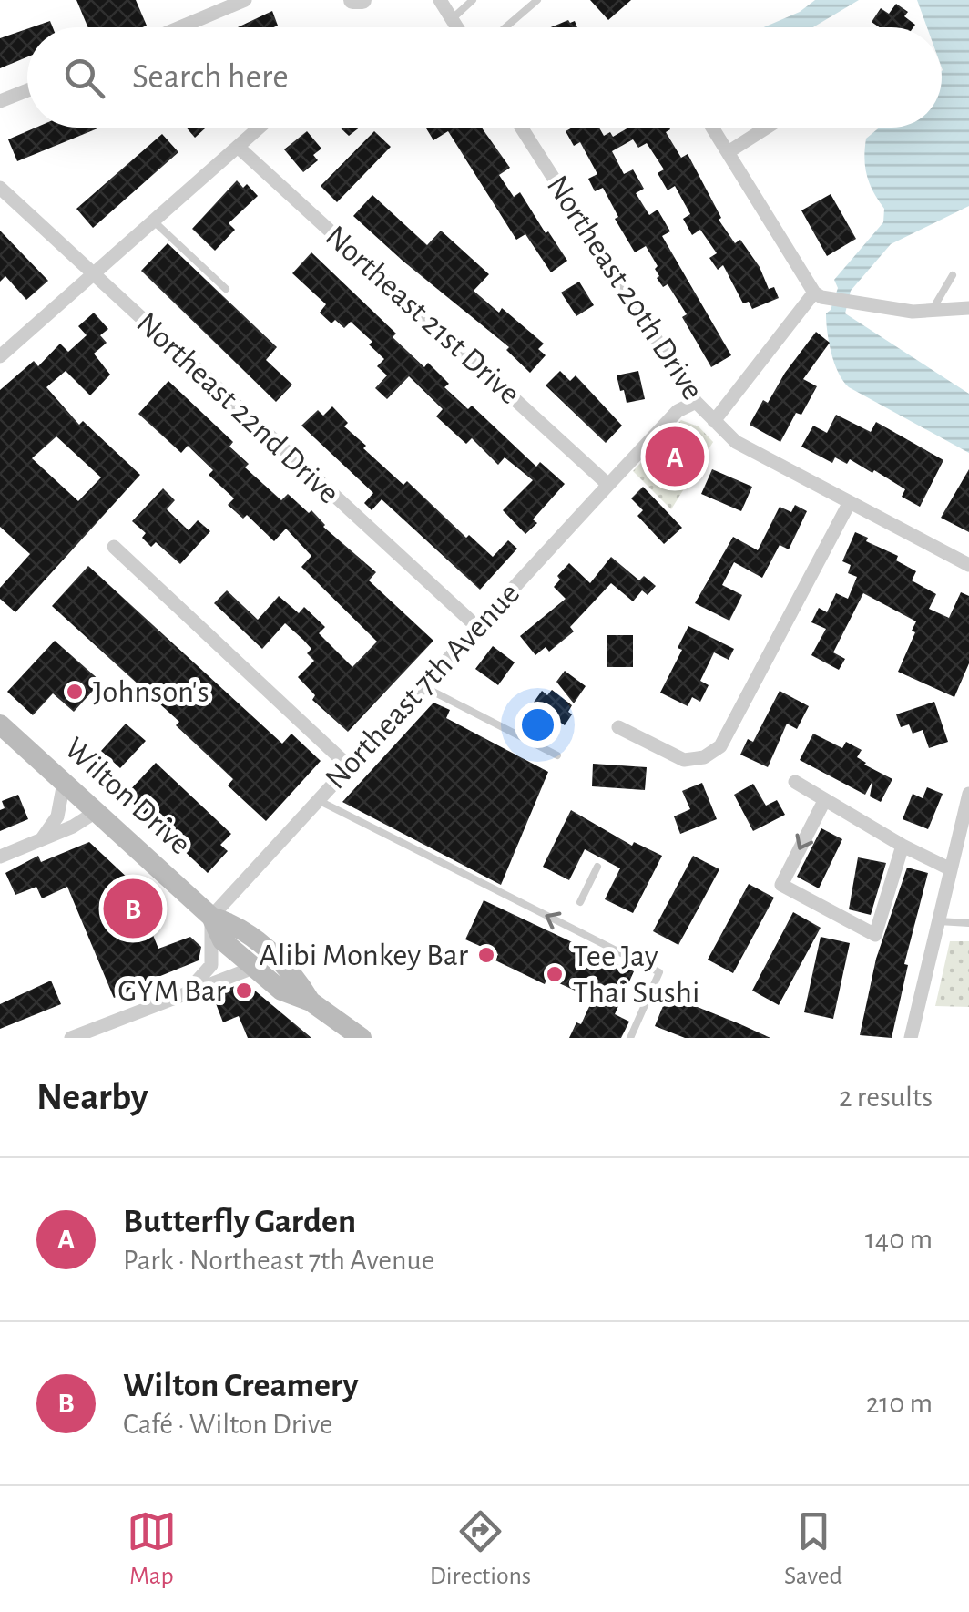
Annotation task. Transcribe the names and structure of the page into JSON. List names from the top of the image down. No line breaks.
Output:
{"streets":{"main road":["Wilton Drive"],"street":["Northeast 20th Drive","Northeast 21st Drive","Northeast 22nd Drive","Northeast 7th Avenue"]},"crossings":[["Northeast 20th Drive","Northeast 7th Avenue"],["Northeast 21st Drive","Northeast 7th Avenue"],["Northeast 22nd Drive","Northeast 7th Avenue"],["Northeast 7th Avenue","Wilton Drive"]],"places":["Johnson's","Alibi Monkey Bar","Tee Jay Thai Sushi","GYM Bar"],"page":{"search":"Search here","pins":["A","B"],"heading":["Nearby","2 results"],"list":[{"mark":"A","name":"Butterfly Garden","note":"Park · Northeast 7th Avenue","value":"140 m"},{"mark":"B","name":"Wilton Creamery","note":"Café · Wilton Drive","value":"210 m"}],"nav":["Map","Directions","Saved"]}}
